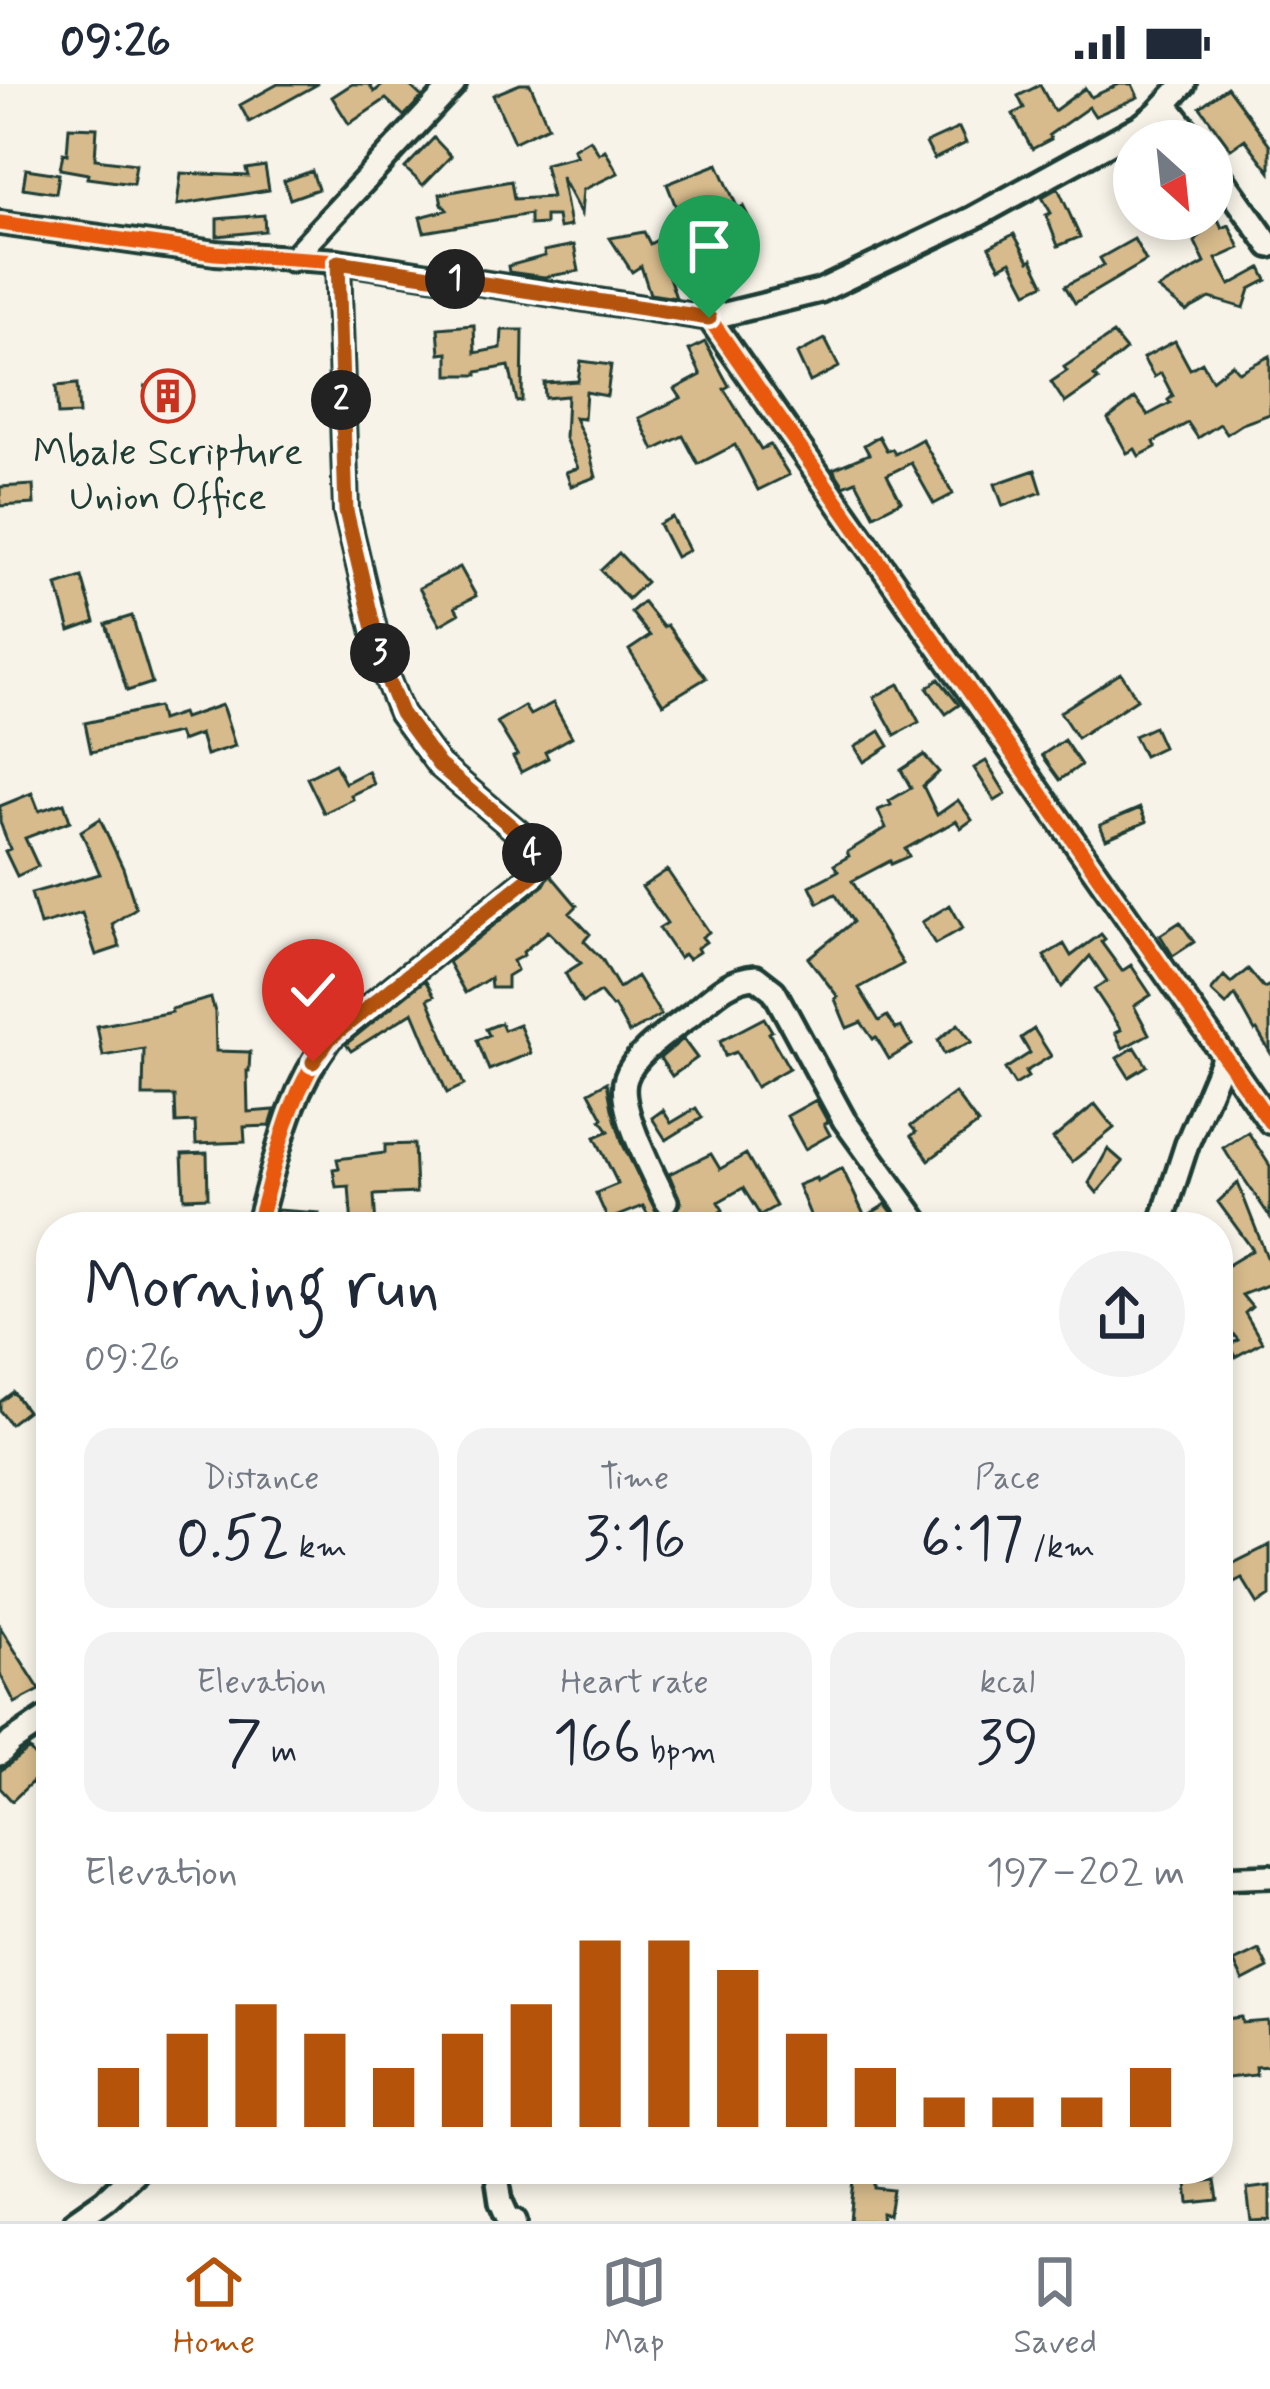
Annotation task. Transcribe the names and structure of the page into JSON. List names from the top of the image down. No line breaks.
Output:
{"places":{"building":["Mbale Scripture Union Office"]},"north":"bottom right","page":{"status":"09:26","pins":["1","2","3","4"],"heading":["Morning run","09:26"],"stats":[["Distance","0.52 km"],["Time","3:16"],["Pace","6:17 /km"],["Elevation","7 m"],["Heart rate","166 bpm"],["kcal","39"]],"chart":["Elevation","197–202 m"],"tabs":["Home","Map","Saved"]}}
